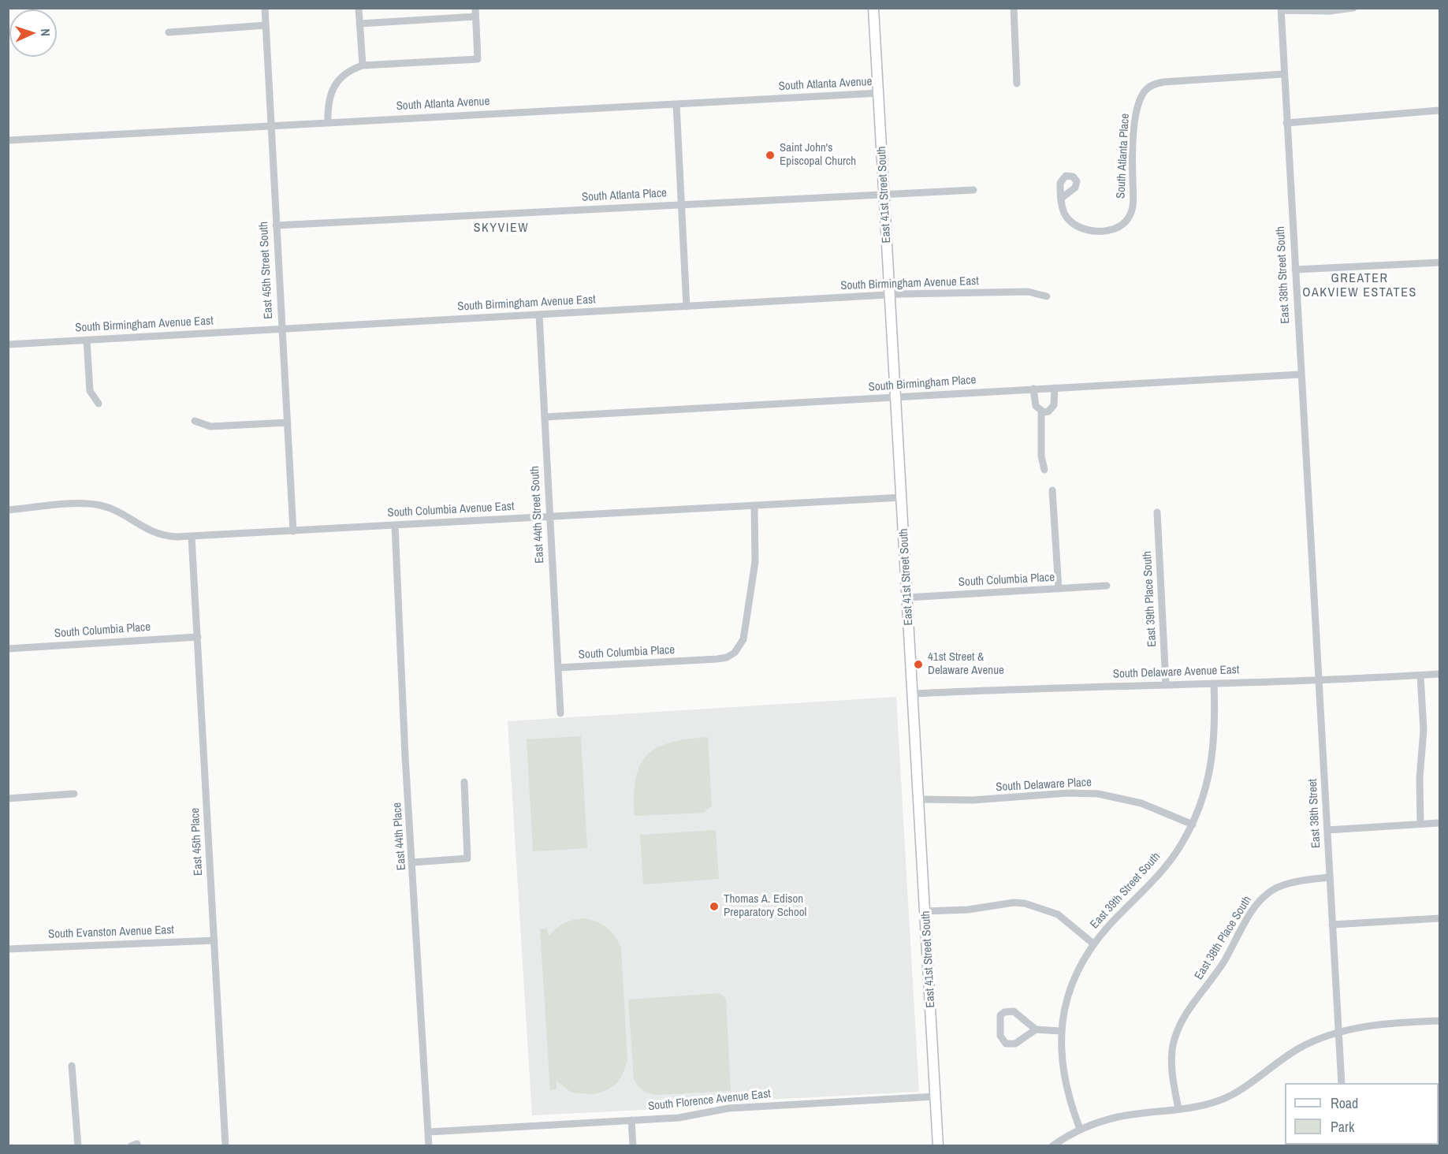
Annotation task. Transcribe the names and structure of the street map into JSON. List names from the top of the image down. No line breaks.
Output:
{"streets":{"main road":["East 41st Street South"],"street":["South Atlanta Avenue","South Atlanta Place","East 45th Street South","East 38th Street South","South Birmingham Avenue East","South Birmingham Place","South Columbia Avenue East","East 44th Street South","South Columbia Place","East 39th Place South","South Delaware Avenue East","South Delaware Place","East 38th Street","East 44th Place","East 45th Place","East 39th Street South","South Evanston Avenue East","East 38th Place South","South Florence Avenue East"]},"crossings":[["South Atlanta Avenue","East 41st Street South"],["South Atlanta Avenue","East 45th Street South"],["South Atlanta Place","East 41st Street South"],["South Atlanta Place","East 45th Street South"],["South Atlanta Place","East 38th Street South"],["East 41st Street South","South Birmingham Avenue East"],["East 41st Street South","South Birmingham Place"],["East 41st Street South","South Columbia Avenue East"],["East 41st Street South","South Columbia Place"],["East 41st Street South","South Delaware Avenue East"],["East 41st Street South","South Delaware Place"],["East 41st Street South","South Florence Avenue East"],["East 45th Street South","South Birmingham Avenue East"],["East 45th Street South","South Columbia Avenue East"],["East 38th Street South","South Birmingham Place"],["East 38th Street South","East 38th Street"],["South Birmingham Avenue East","East 44th Street South"],["South Birmingham Place","East 44th Street South"],["South Columbia Avenue East","East 44th Street South"],["South Columbia Avenue East","South Columbia Place"],["South Columbia Avenue East","East 44th Place"],["South Columbia Avenue East","East 45th Place"],["East 44th Street South","South Columbia Place"],["South Columbia Place","East 45th Place"],["East 39th Place South","South Delaware Avenue East"],["South Delaware Avenue East","East 38th Street"],["South Delaware Avenue East","East 39th Street South"],["South Delaware Place","East 39th Street South"],["East 38th Street","East 38th Place South"],["East 44th Place","South Florence Avenue East"],["East 45th Place","South Evanston Avenue East"]],"districts":["SKYVIEW","GREATER OAKVIEW ESTATES"],"places":["Saint John's Episcopal Church","41st Street & Delaware Avenue","Thomas A. Edison Preparatory School"],"legend":["Road","Park"],"north":"right"}
